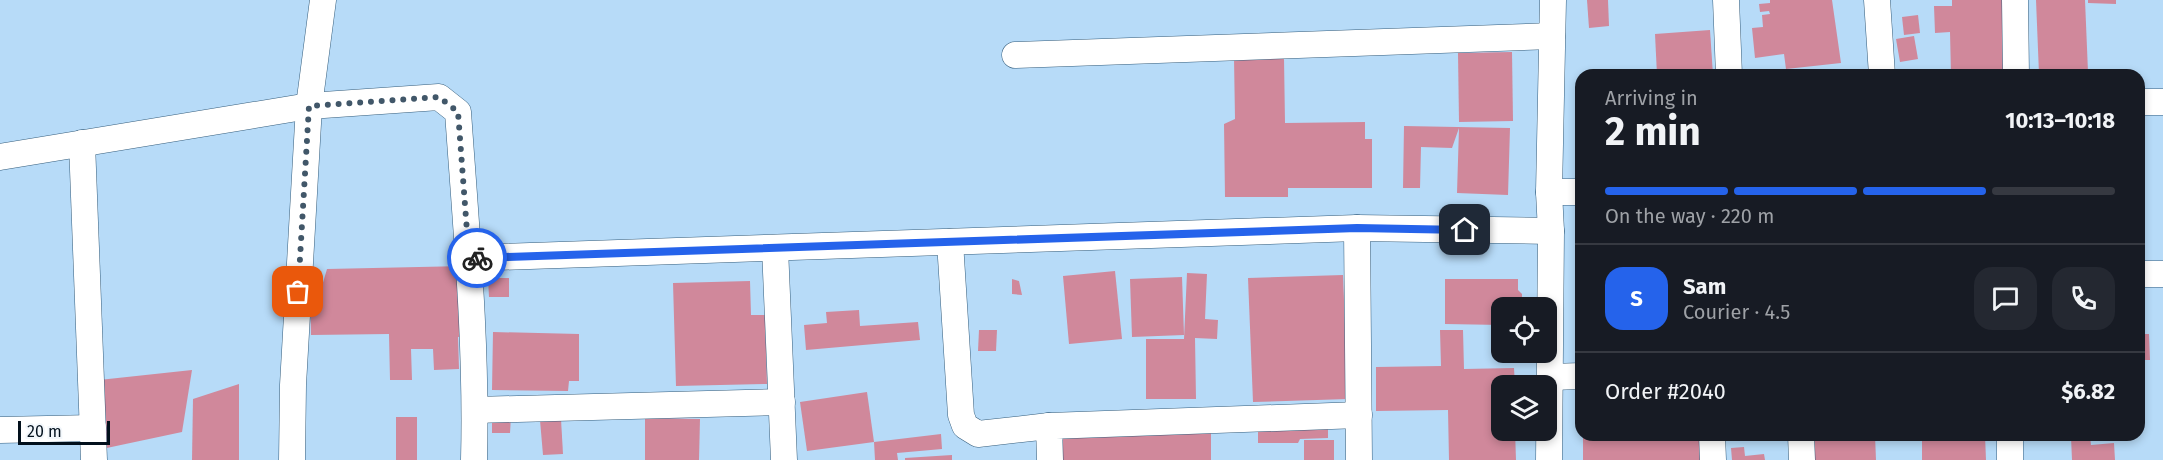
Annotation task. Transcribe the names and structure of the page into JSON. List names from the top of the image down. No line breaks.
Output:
{"scale_bar":"20 m","page":{"heading":["2 min","Arriving in","10:13–10:18"],"panel":["Sam","Courier · 4.5","Order #2040","$6.82"],"bar":"On the way · 220 m","round":"S","scale":"20 m"}}
